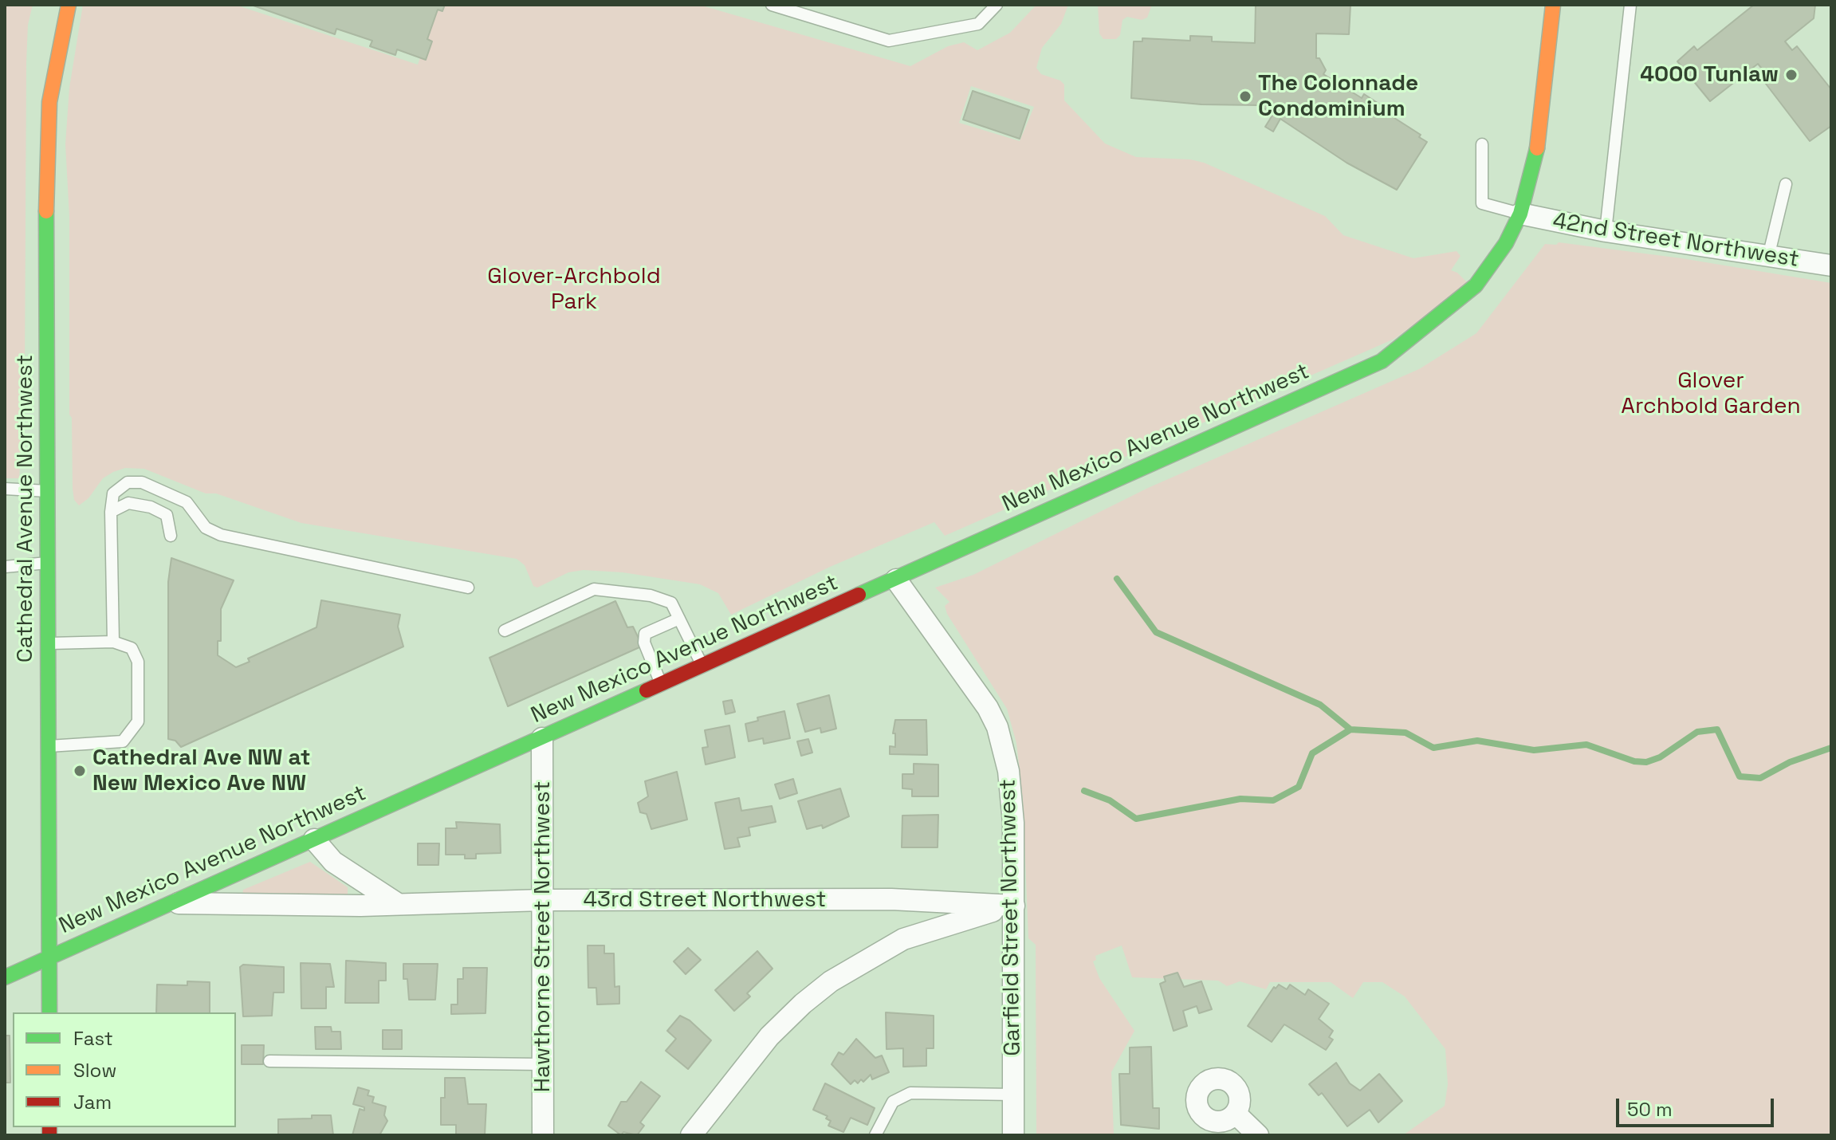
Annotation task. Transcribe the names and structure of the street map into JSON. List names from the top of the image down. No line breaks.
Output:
{"streets":{"street":["42nd Street Northwest","New Mexico Avenue Northwest","Cathedral Avenue Northwest","43rd Street Northwest","Garfield Street Northwest","Hawthorne Street Northwest"]},"crossings":[["42nd Street Northwest","New Mexico Avenue Northwest"],["New Mexico Avenue Northwest","Cathedral Avenue Northwest"],["New Mexico Avenue Northwest","43rd Street Northwest"],["New Mexico Avenue Northwest","Garfield Street Northwest"],["New Mexico Avenue Northwest","Hawthorne Street Northwest"],["43rd Street Northwest","Garfield Street Northwest"],["43rd Street Northwest","Hawthorne Street Northwest"]],"parks":["Glover-Archbold Park","Glover Archbold Garden"],"places":["4000 Tunlaw","The Colonnade Condominium","Cathedral Ave NW at New Mexico Ave NW"],"legend":["Fast","Slow","Jam"],"scale_bar":"50 m"}
